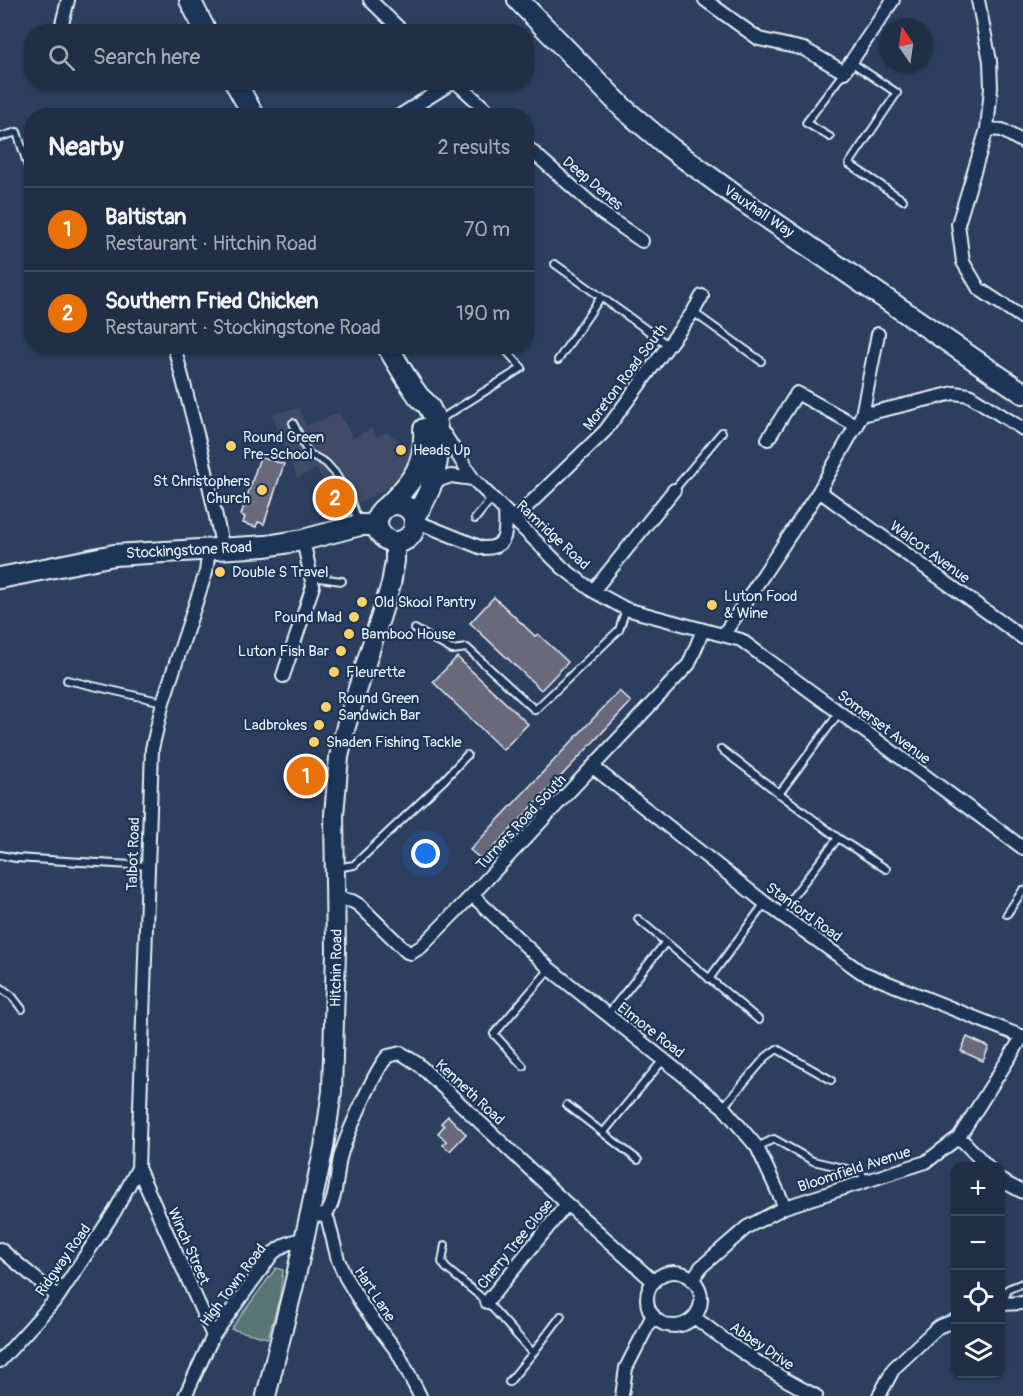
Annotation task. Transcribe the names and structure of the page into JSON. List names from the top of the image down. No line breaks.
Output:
{"streets":{"main road":["Vauxhall Way","Stockingstone Road"],"street":["Deep Denes","Moreton Road South","Ramridge Road","Walcot Avenue","Somerset Avenue","Turners Road South","Talbot Road","Stanford Road","Hitchin Road","Elmore Road","Kenneth Road","Bloomfield Avenue","Cherry Tree Close","Winch Street","Ridgway Road","High Town Road","Hart Lane","Abbey Drive"]},"crossings":[["Moreton Road South","Ramridge Road"],["Ramridge Road","Somerset Avenue"],["Ramridge Road","Turners Road South"],["Stockingstone Road","Talbot Road"],["Stockingstone Road","Hitchin Road"],["Turners Road South","Stanford Road"],["Turners Road South","Hitchin Road"],["Turners Road South","Elmore Road"],["Talbot Road","Winch Street"],["Talbot Road","Ridgway Road"],["Stanford Road","Bloomfield Avenue"],["Hitchin Road","Kenneth Road"],["Hitchin Road","High Town Road"],["Hitchin Road","Hart Lane"],["Elmore Road","Bloomfield Avenue"],["Kenneth Road","Bloomfield Avenue"],["Kenneth Road","Cherry Tree Close"],["Kenneth Road","Hart Lane"],["Kenneth Road","Abbey Drive"],["Bloomfield Avenue","Abbey Drive"],["Winch Street","Ridgway Road"],["Winch Street","High Town Road"]],"places":["Round Green Pre-School","Heads Up","St Christophers Church","Double S Travel","Old Skool Pantry","Luton Food & Wine","Pound Mad","Bamboo House","Luton Fish Bar","Fleurette","Round Green Sandwich Bar","Ladbrokes","Shaden Fishing Tackle"],"north":"top","page":{"search":"Search here","heading":["Nearby","2 results"],"list":[{"mark":"1","name":"Baltistan","note":"Restaurant · Hitchin Road","value":"70 m"},{"mark":"2","name":"Southern Fried Chicken","note":"Restaurant · Stockingstone Road","value":"190 m"}],"pins":["2","1"],"map_buttons":["+","−"]}}
